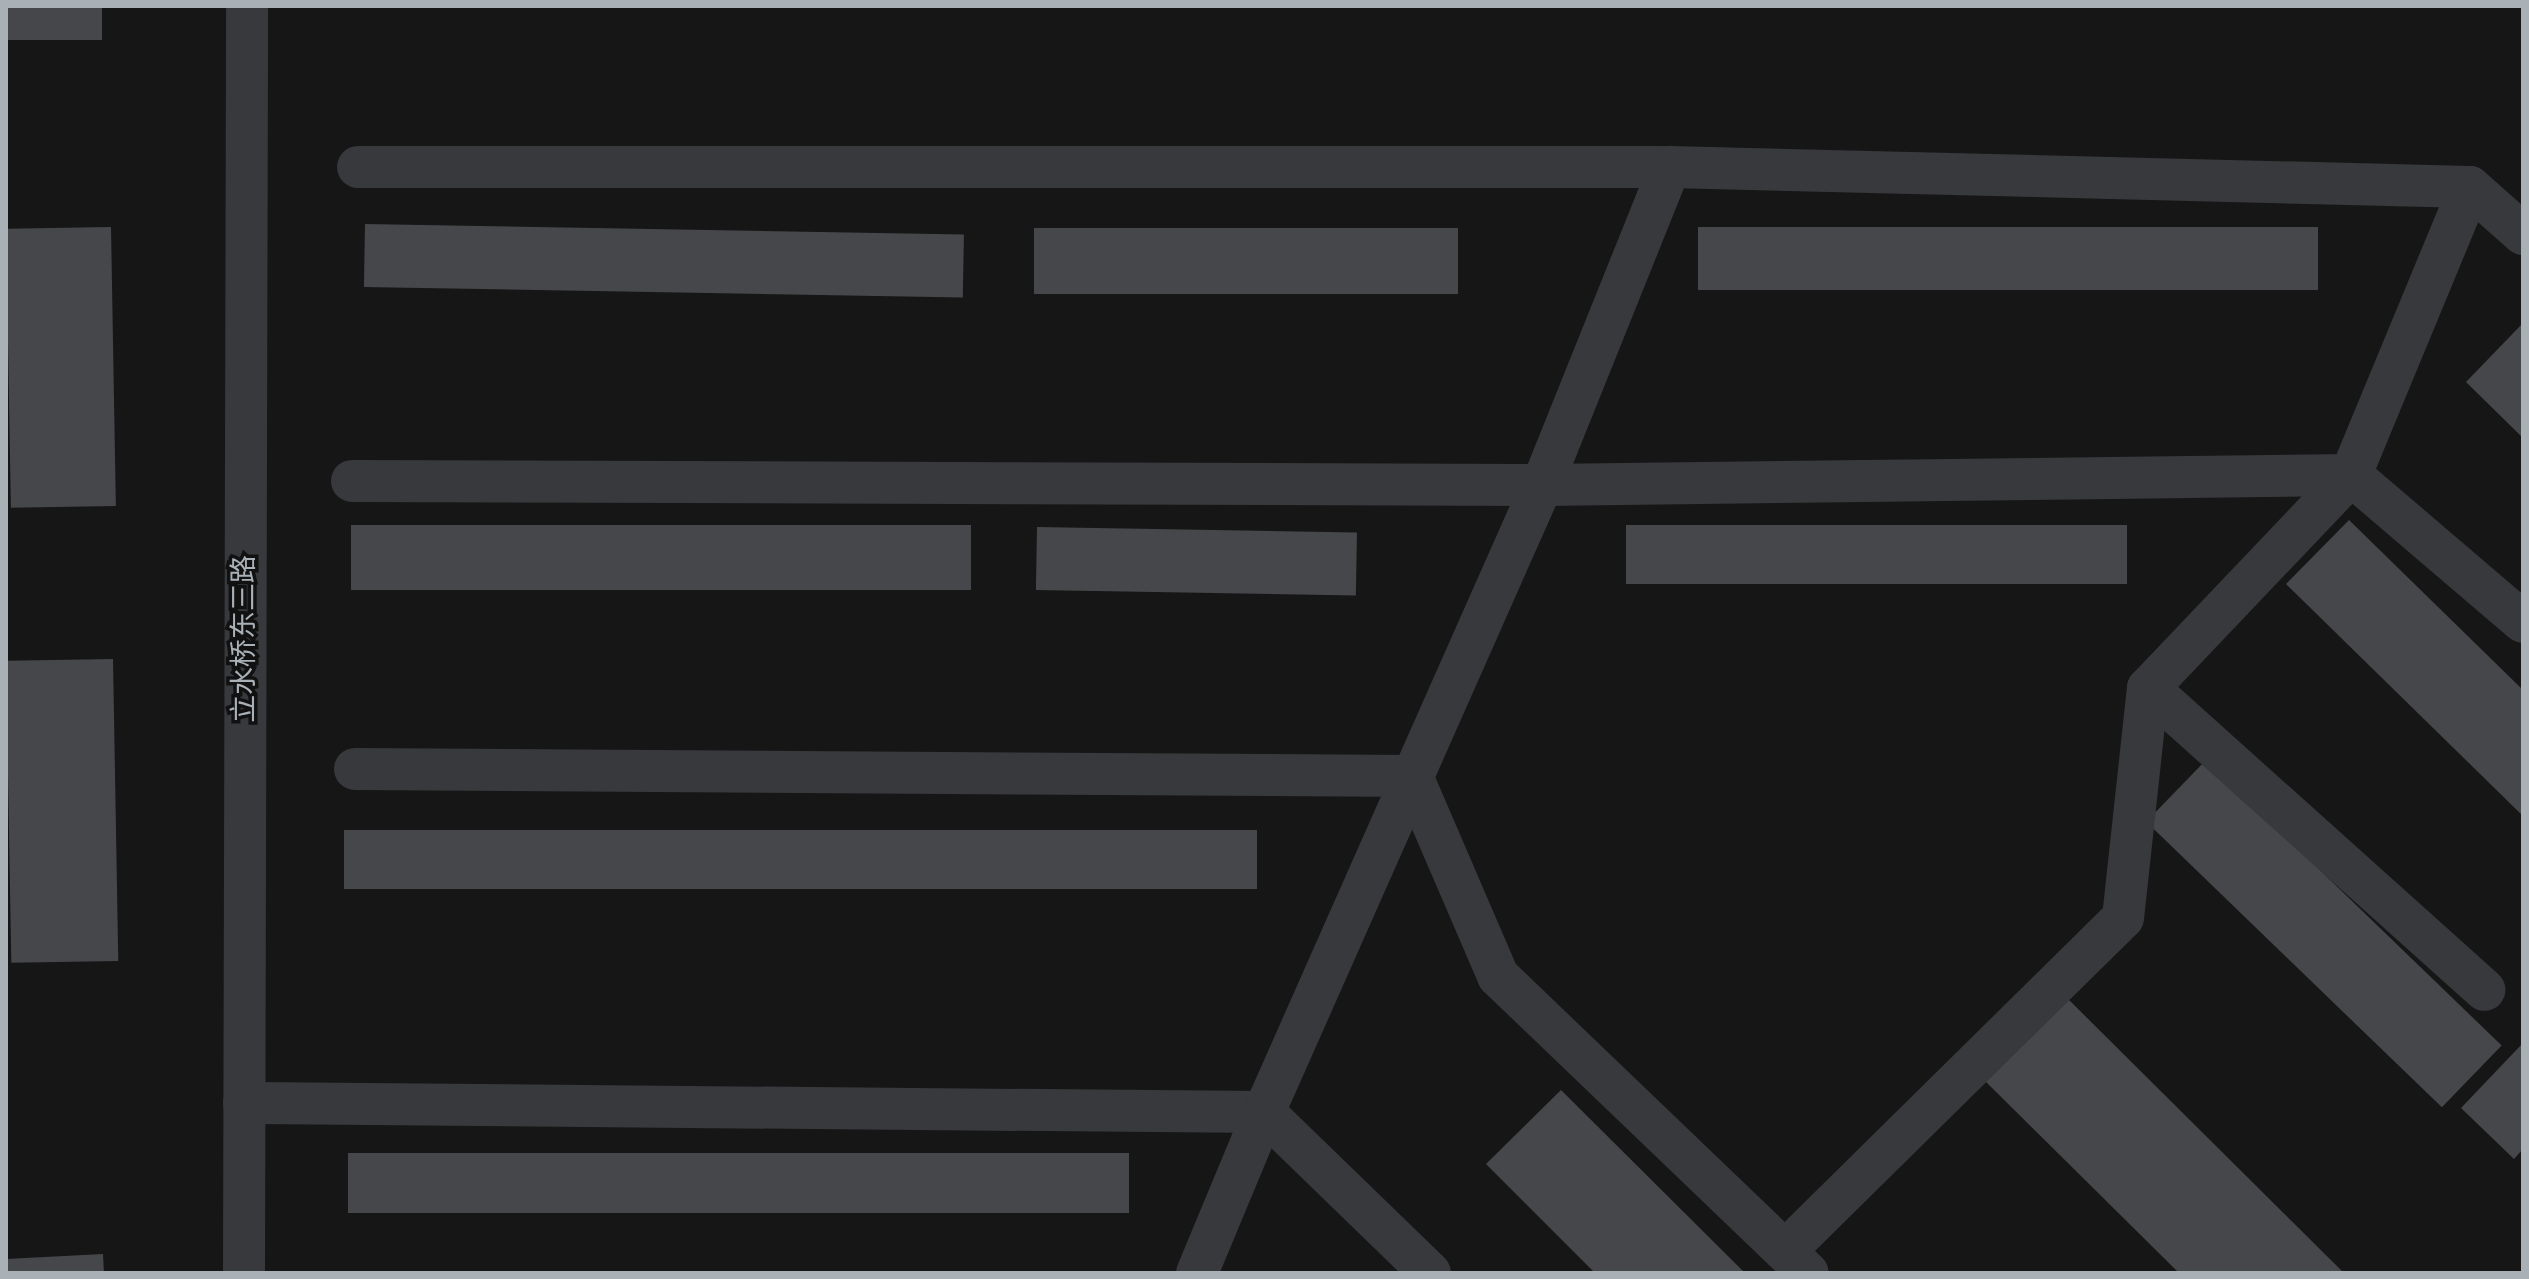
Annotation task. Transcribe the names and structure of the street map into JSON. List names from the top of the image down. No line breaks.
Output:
{"streets":{"street":["立水桥东三路"]}}
